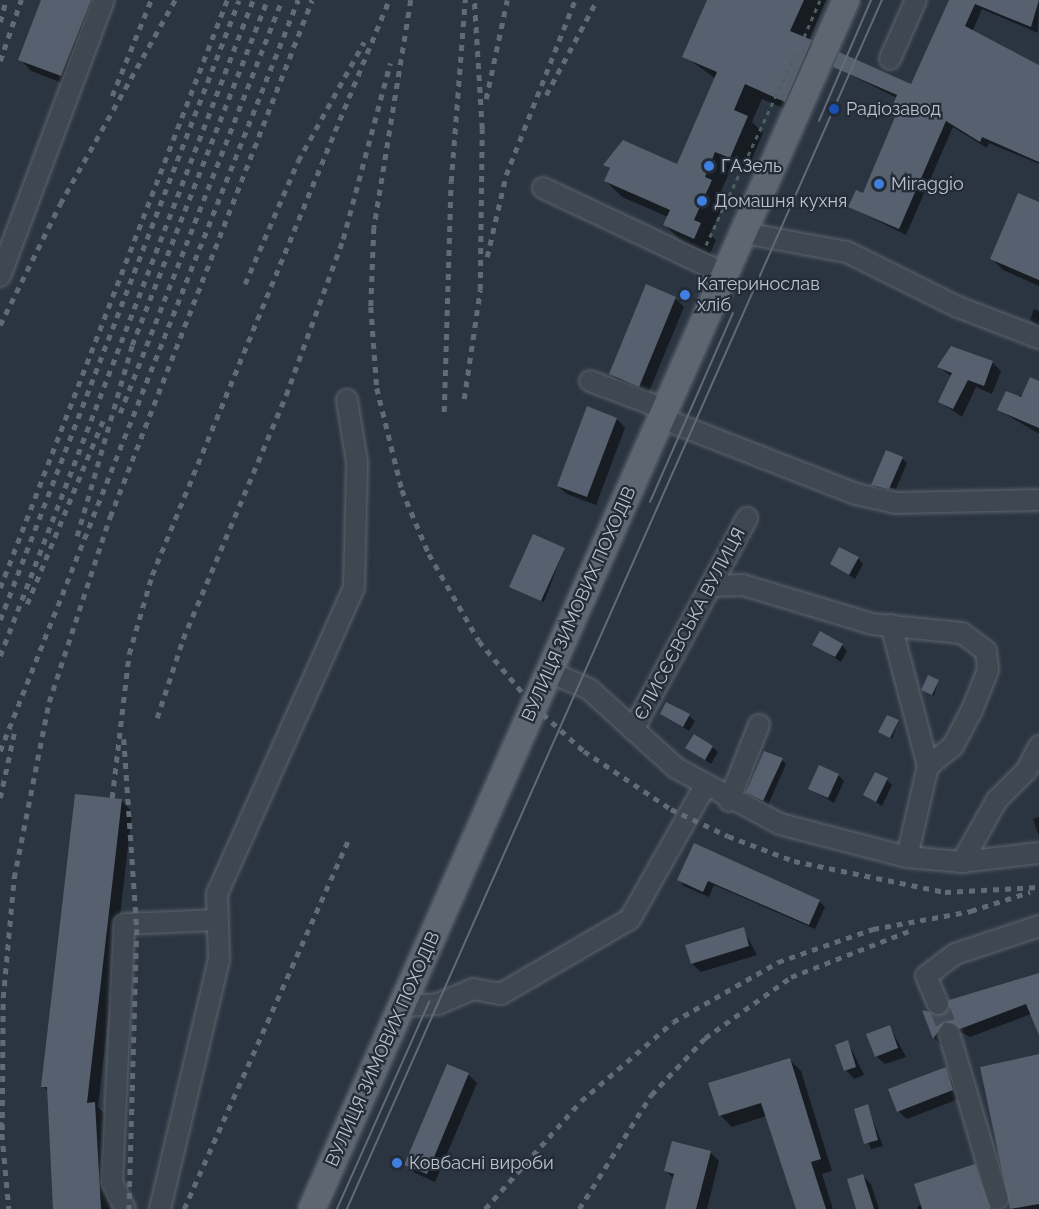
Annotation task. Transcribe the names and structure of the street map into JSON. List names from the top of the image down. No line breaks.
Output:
{"streets":{"main road":["ВУЛИЦЯ ЗИМОВИХ ПОХОДІВ"],"street":["ЄЛИСЄЄВСЬКА ВУЛИЦЯ"]},"places":["Радіозавод","ГАЗель","Miraggio","Домашня кухня","Катеринослав хліб","Ковбасні вироби"]}
